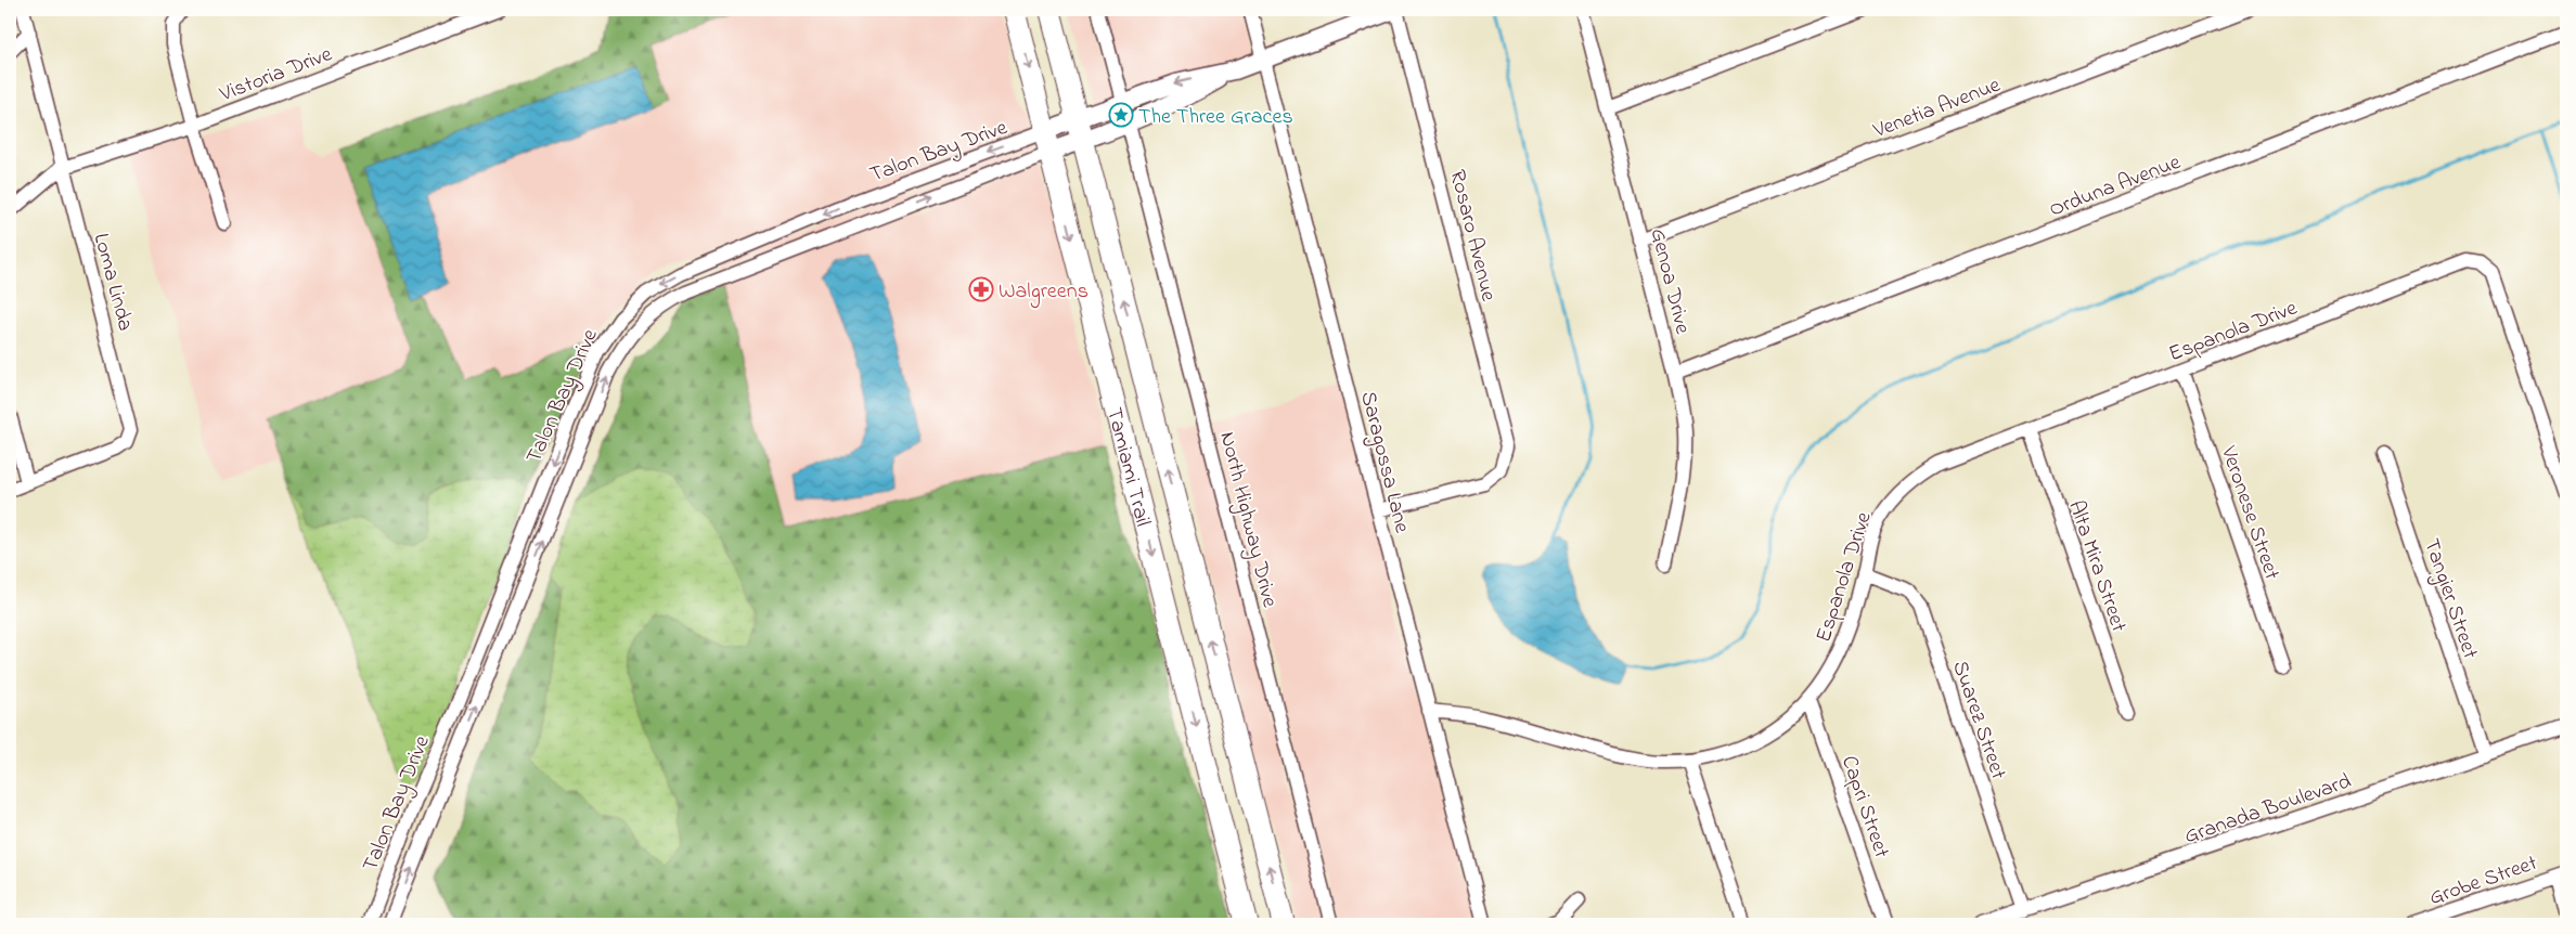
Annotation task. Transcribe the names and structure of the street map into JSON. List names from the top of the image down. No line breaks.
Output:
{"streets":{"main road":["Tamiami Trail"],"street":["Vistoria Drive","Venetia Avenue","Talon Bay Drive","Orduna Avenue","Rosaro Avenue","Genoa Drive","Loma Linda","Espanola Drive","Saragossa Lane","Veronese Street","North Highway Drive","Alta Mira Street","Tangier Street","Suarez Street","Capri Street","Granada Boulevard","Grobe Street"]},"crossings":[["Vistoria Drive","Loma Linda"],["Venetia Avenue","Genoa Drive"],["Talon Bay Drive","Tamiami Trail"],["Orduna Avenue","Genoa Drive"],["Rosaro Avenue","Saragossa Lane"],["Espanola Drive","Saragossa Lane"],["Espanola Drive","Veronese Street"],["Espanola Drive","Alta Mira Street"],["Espanola Drive","Suarez Street"],["Espanola Drive","Capri Street"],["Tangier Street","Granada Boulevard"],["Suarez Street","Granada Boulevard"]],"places":{"place":["The Three Graces"],"pharmacy":["Walgreens"]}}
